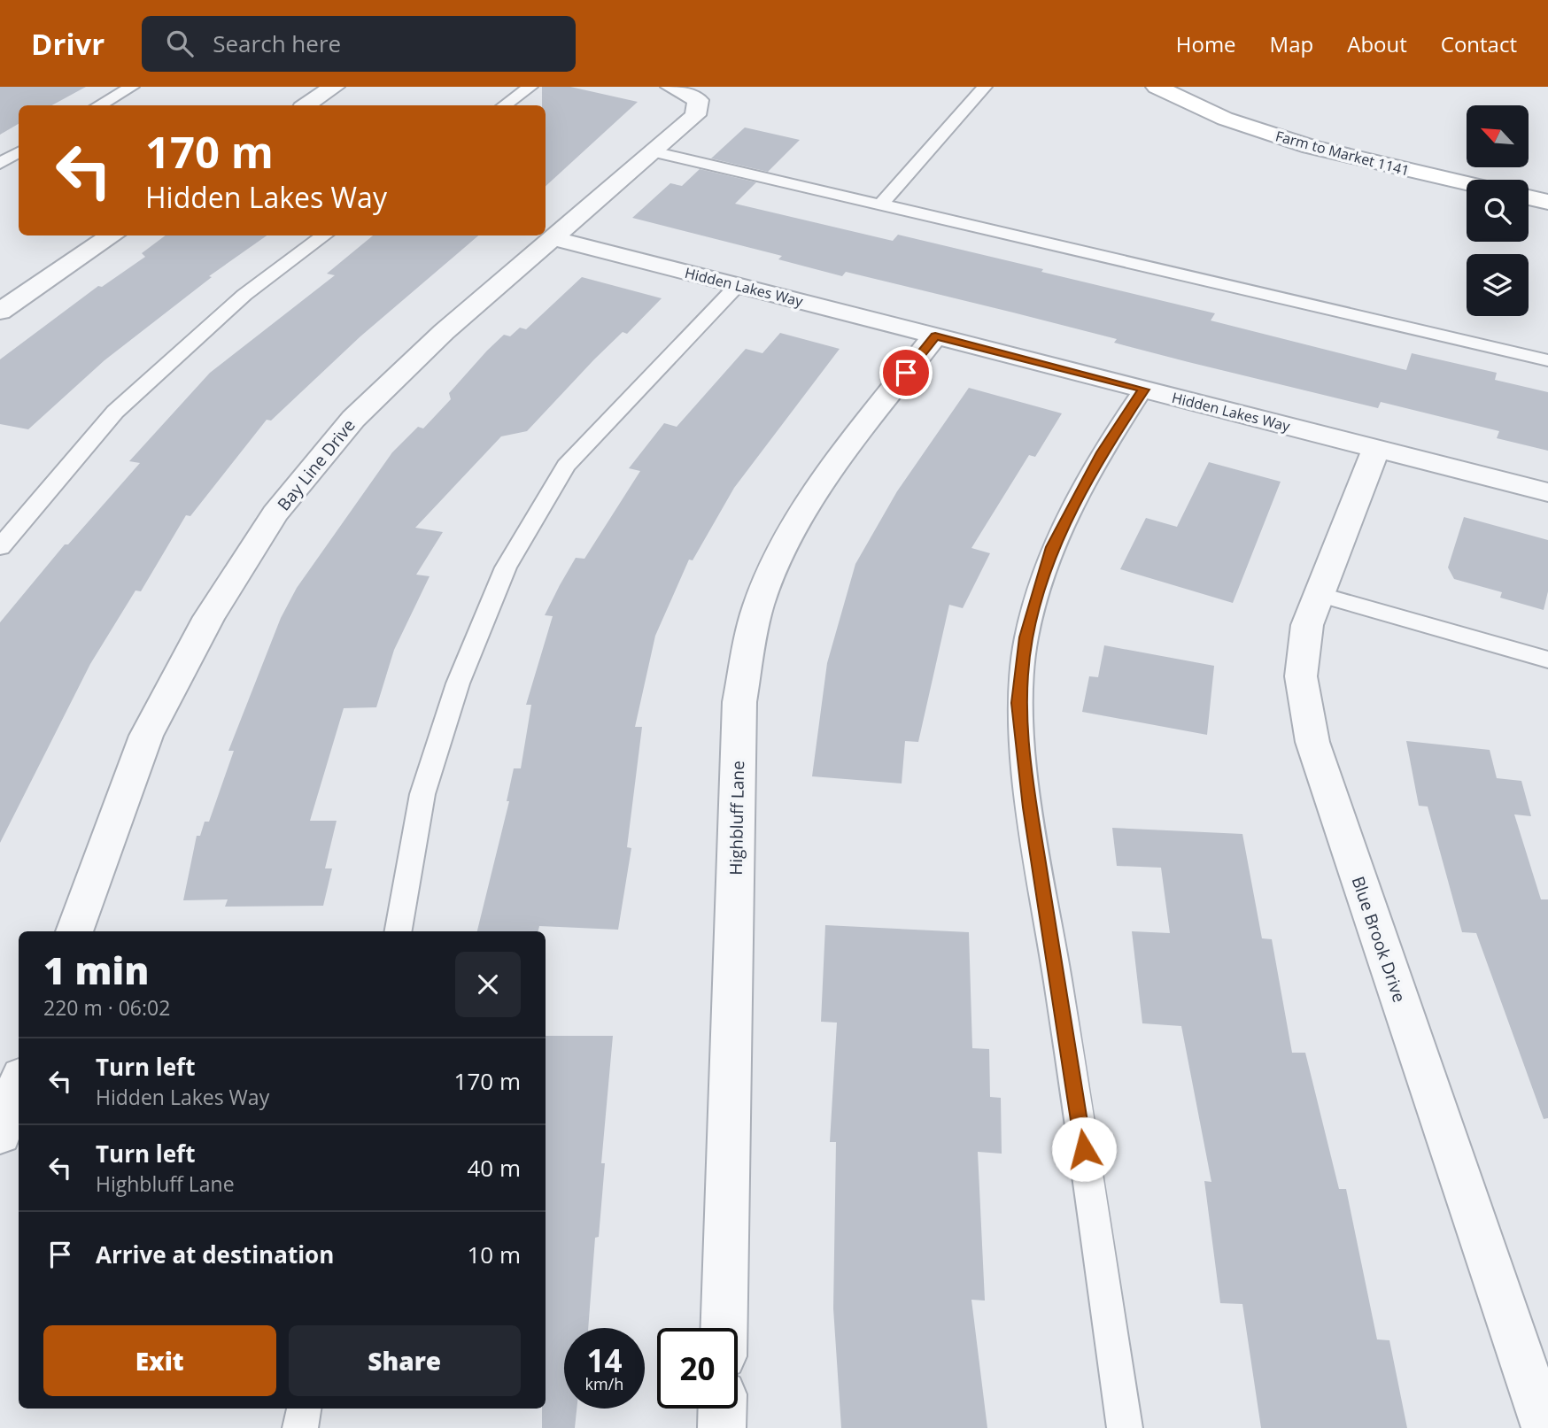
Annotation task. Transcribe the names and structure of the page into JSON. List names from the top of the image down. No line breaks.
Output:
{"streets":{"street":["Farm to Market 1141","Hidden Lakes Way","Bay Line Drive","Highbluff Lane","Blue Brook Drive"]},"crossings":[["Hidden Lakes Way","Bay Line Drive"],["Hidden Lakes Way","Highbluff Lane"],["Hidden Lakes Way","Blue Brook Drive"]],"north":"top left","page":{"header":"Drivr","search":"Search here","nav":["Home","Map","About","Contact"],"turn":["170 m","Hidden Lakes Way"],"heading":["1 min","220 m · 06:02"],"list":[{"name":"Turn left","note":"Hidden Lakes Way","value":"170 m"},{"name":"Turn left","note":"Highbluff Lane","value":"40 m"},{"name":"Arrive at destination","value":"10 m"}],"buttons":["Exit","Share"],"speed":"14 km/h","limit":"20"}}
